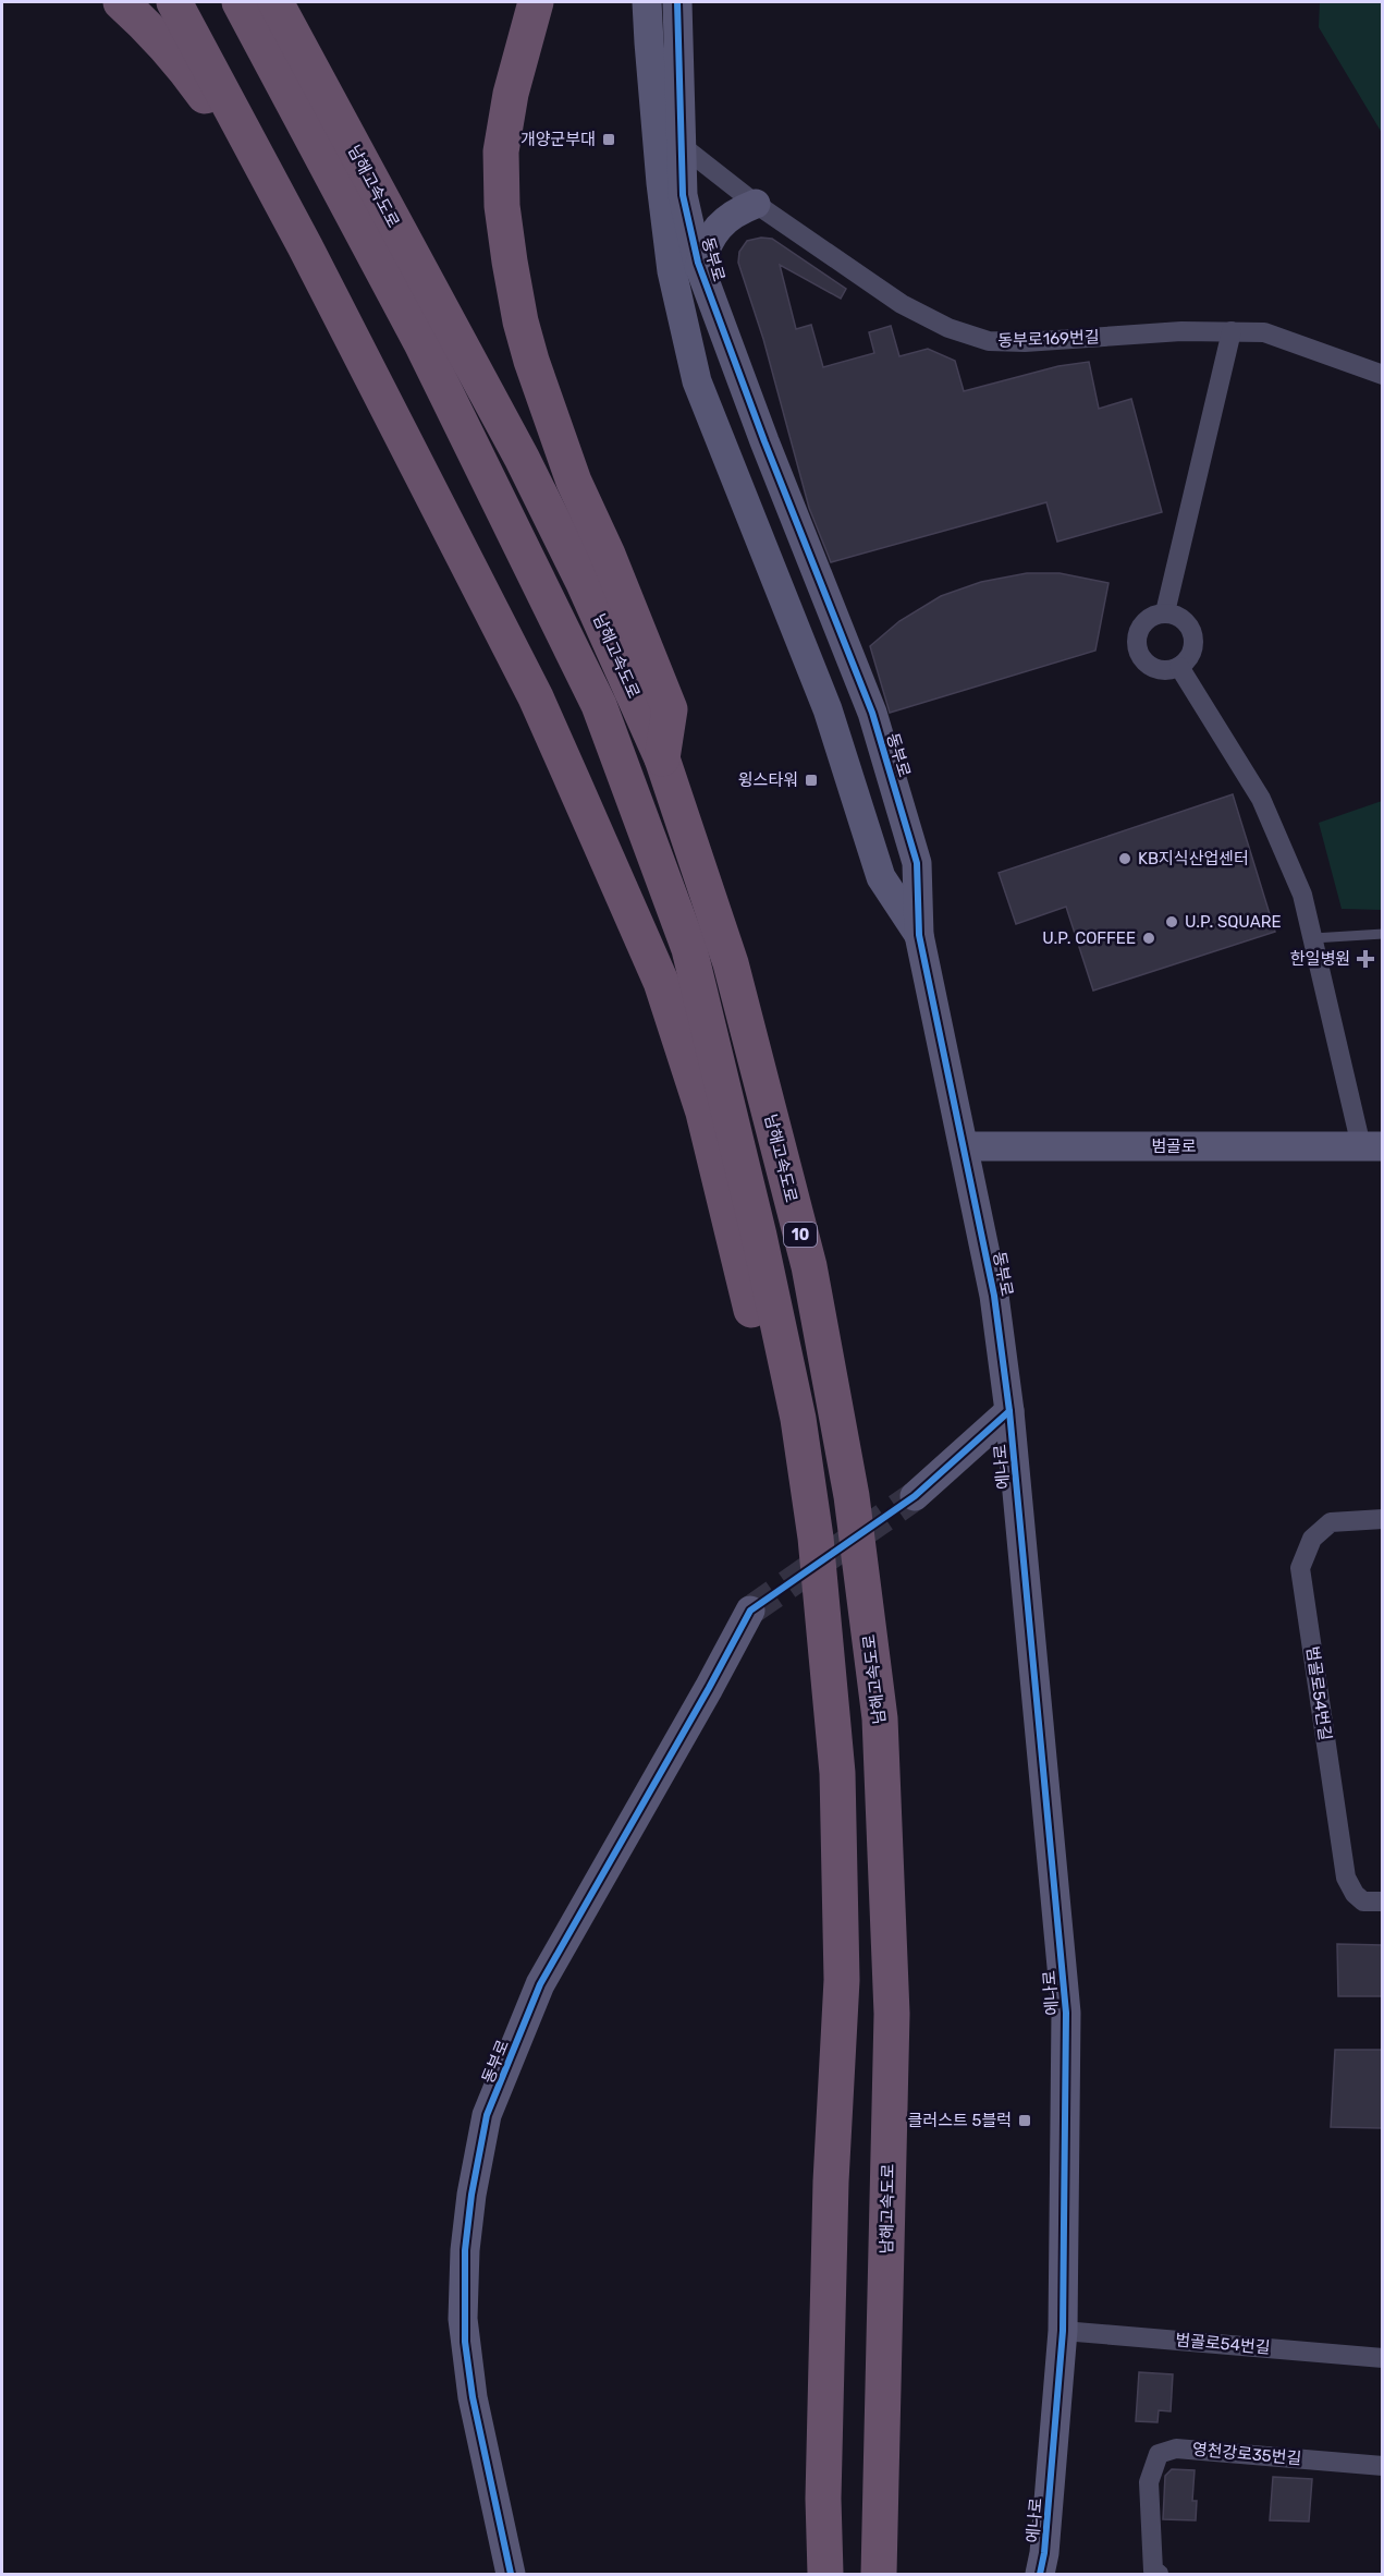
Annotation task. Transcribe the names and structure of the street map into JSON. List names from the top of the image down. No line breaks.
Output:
{"streets":{"highway":["남해고속도로","10"],"street":["동부로","동부로169번길","범골로","에나로","범골로54번길","영천강로35번길"]},"crossings":[["동부로","동부로169번길"],["동부로","범골로"],["동부로","에나로"],["에나로","범골로54번길"]],"places":{"transit":["개양군부대","윙스타워","클러스트 5블럭"],"other":["KB지식산업센터","U.P. SQUARE","U.P. COFFEE"],"health":["한일병원"]}}
